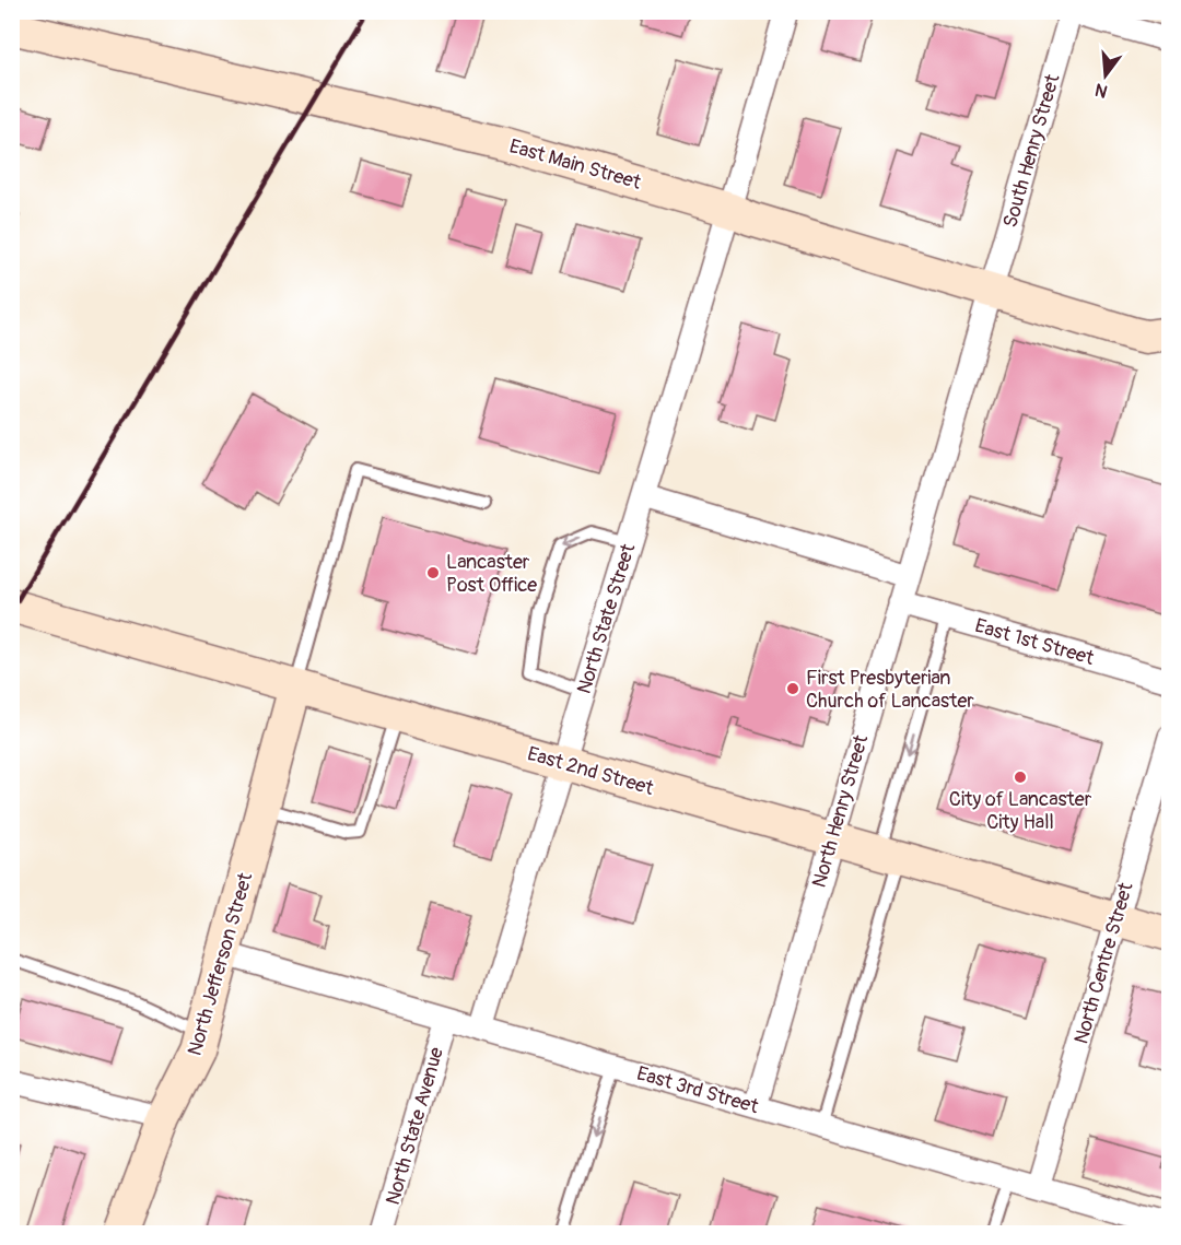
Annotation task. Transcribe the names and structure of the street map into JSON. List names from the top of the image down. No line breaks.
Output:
{"streets":{"street":["South Henry Street","East Main Street","North State Street","East 1st Street","East 2nd Street","North Henry Street","North Centre Street","North Jefferson Street","East 3rd Street","North State Avenue"]},"crossings":[["South Henry Street","East Main Street"],["South Henry Street","North Henry Street"],["East Main Street","North State Street"],["East Main Street","North Henry Street"],["North State Street","East 2nd Street"],["North State Street","East 3rd Street"],["East 1st Street","North Henry Street"],["East 2nd Street","North Henry Street"],["East 2nd Street","North Centre Street"],["East 2nd Street","North Jefferson Street"],["North Henry Street","East 3rd Street"],["North Centre Street","East 3rd Street"],["North Jefferson Street","East 3rd Street"],["East 3rd Street","North State Avenue"]],"places":["Lancaster Post Office","First Presbyterian Church of Lancaster","City of Lancaster City Hall"],"north":"bottom"}
